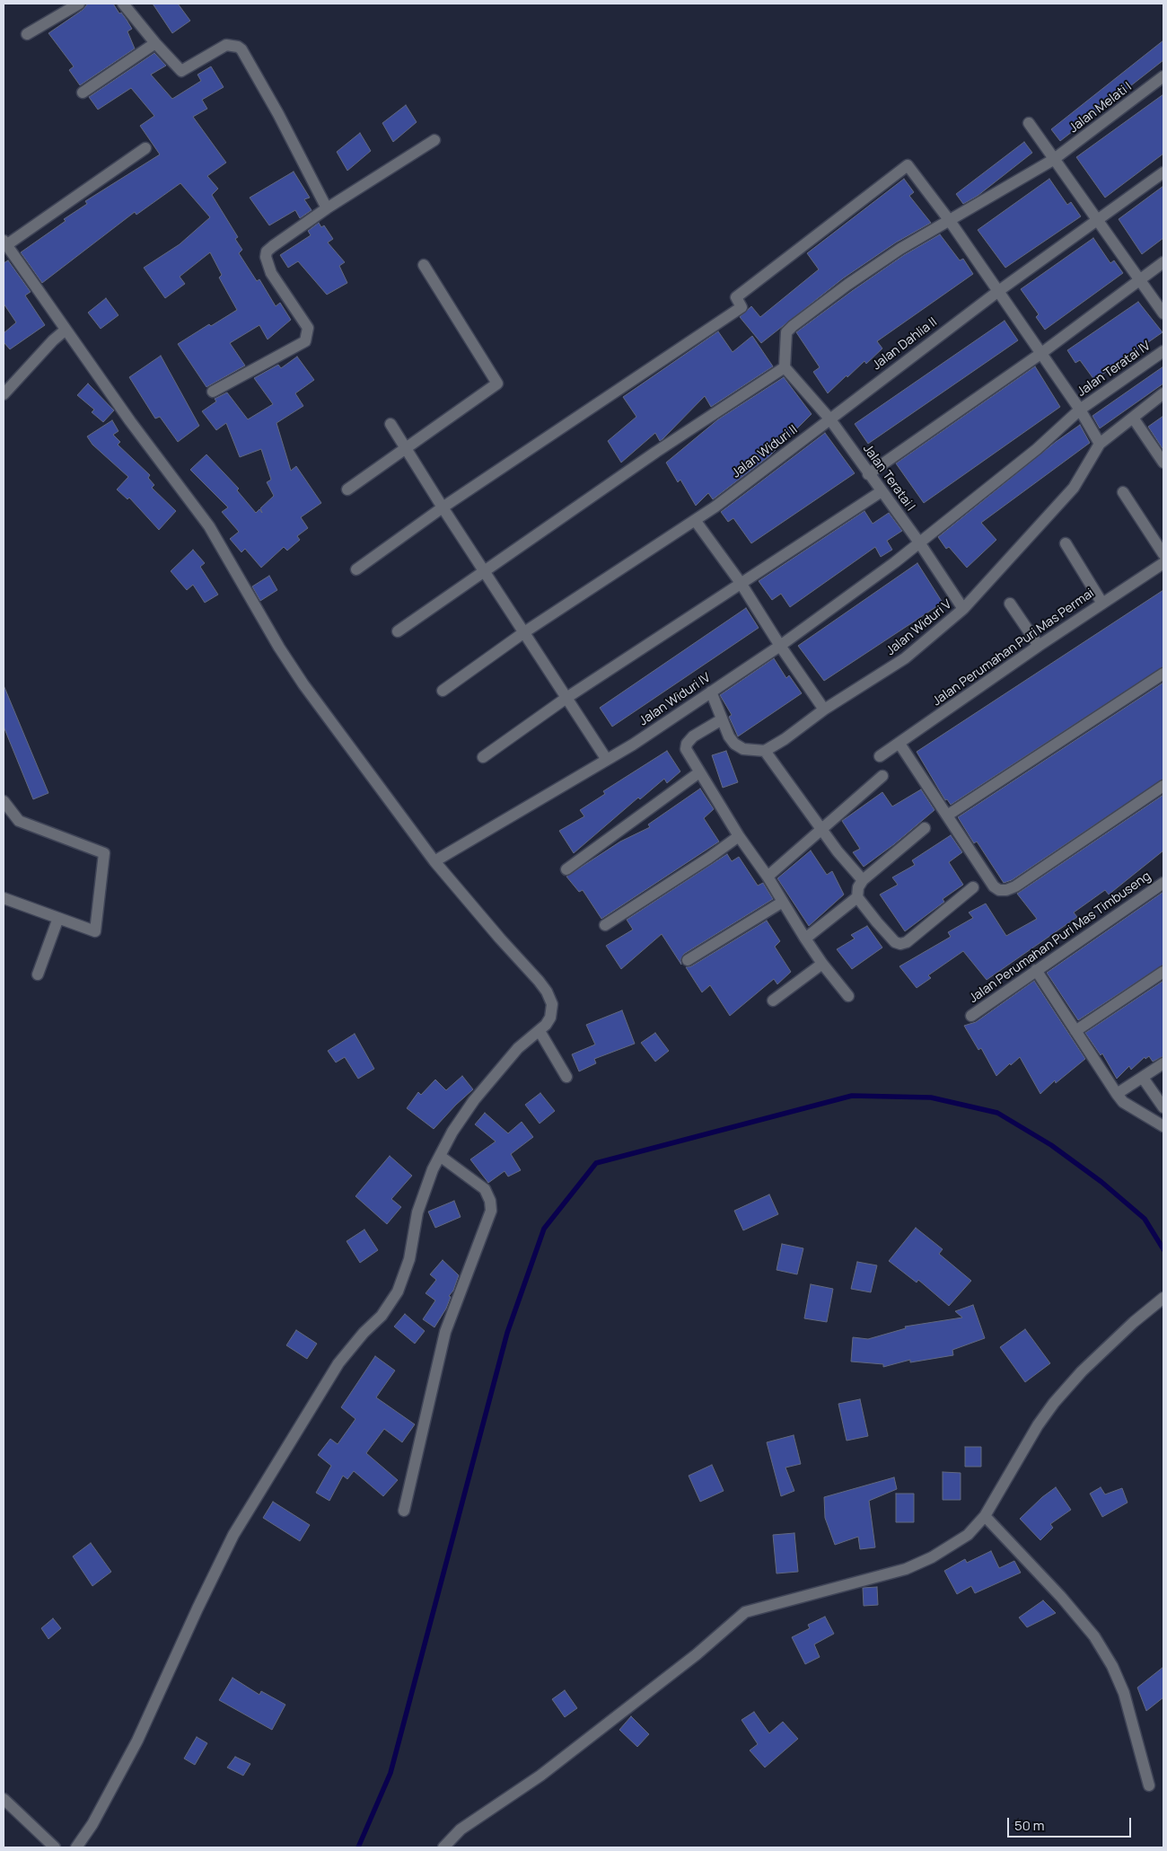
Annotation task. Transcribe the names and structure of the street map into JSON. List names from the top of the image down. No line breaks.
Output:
{"streets":{"street":["Jalan Melati I","Jalan Dahlia II","Jalan Teratai IV","Jalan Widuri II","Jalan Teratai I","Jalan Widuri V","Jalan Perumahan Puri Mas Permai","Jalan Widuri IV","Jalan Perumahan Puri Mas Timbuseng"]},"crossings":[["Jalan Dahlia II","Jalan Widuri II"],["Jalan Dahlia II","Jalan Teratai I"],["Jalan Teratai IV","Jalan Teratai I"],["Jalan Teratai IV","Jalan Widuri IV"],["Jalan Widuri II","Jalan Teratai I"],["Jalan Teratai I","Jalan Widuri V"],["Jalan Teratai I","Jalan Widuri IV"]],"scale_bar":"50 m"}
